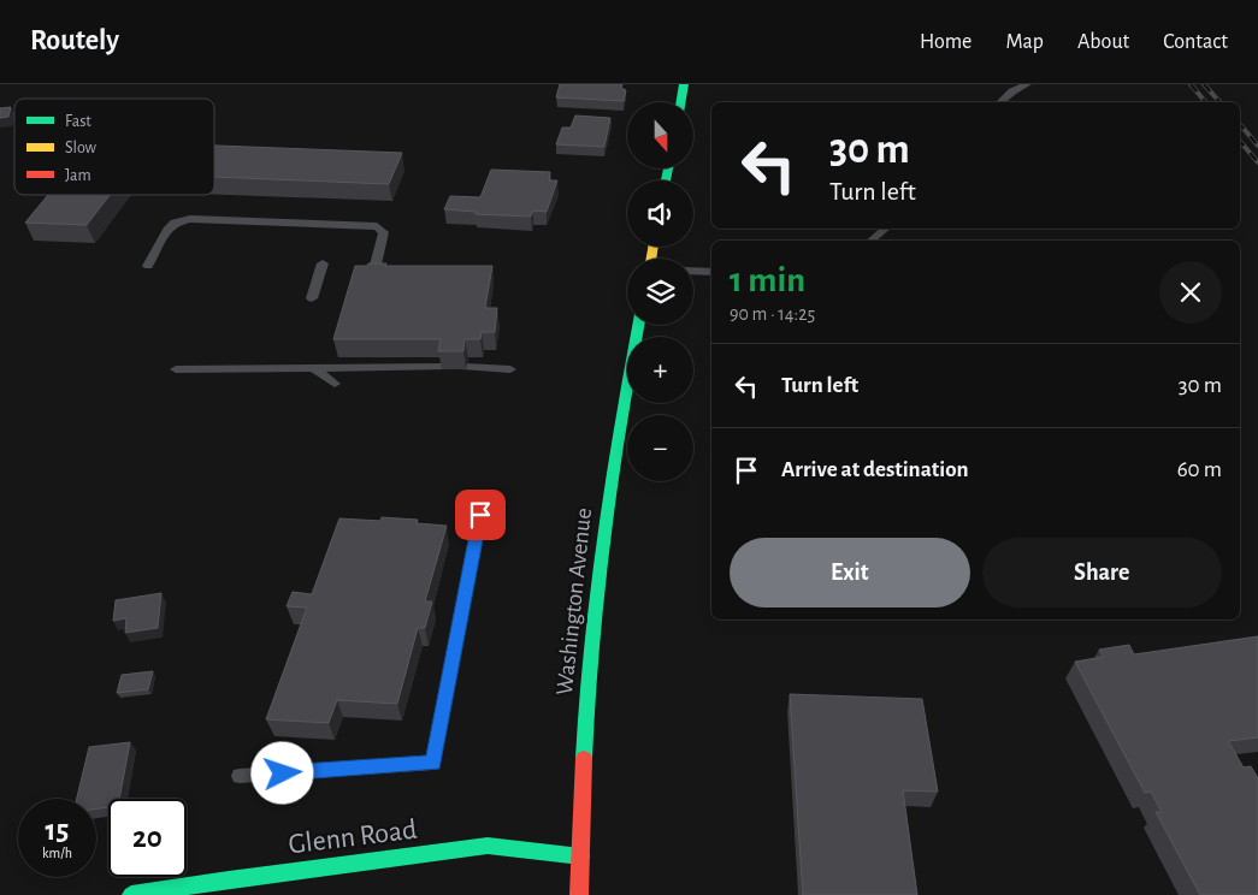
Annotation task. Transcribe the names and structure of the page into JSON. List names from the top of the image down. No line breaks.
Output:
{"streets":{"main road":["Washington Avenue","Glenn Road"]},"crossings":[["Washington Avenue","Glenn Road"]],"legend":["Fast","Slow","Jam"],"north":"bottom","page":{"header":"Routely","nav":["Home","Map","About","Contact"],"map_buttons":["+","−"],"turn":["30 m","Turn left"],"heading":["1 min","90 m · 14:25"],"list":[{"name":"Turn left","value":"30 m"},{"name":"Arrive at destination","value":"60 m"}],"buttons":["Exit","Share"],"speed":"15 km/h","limit":"20"}}
